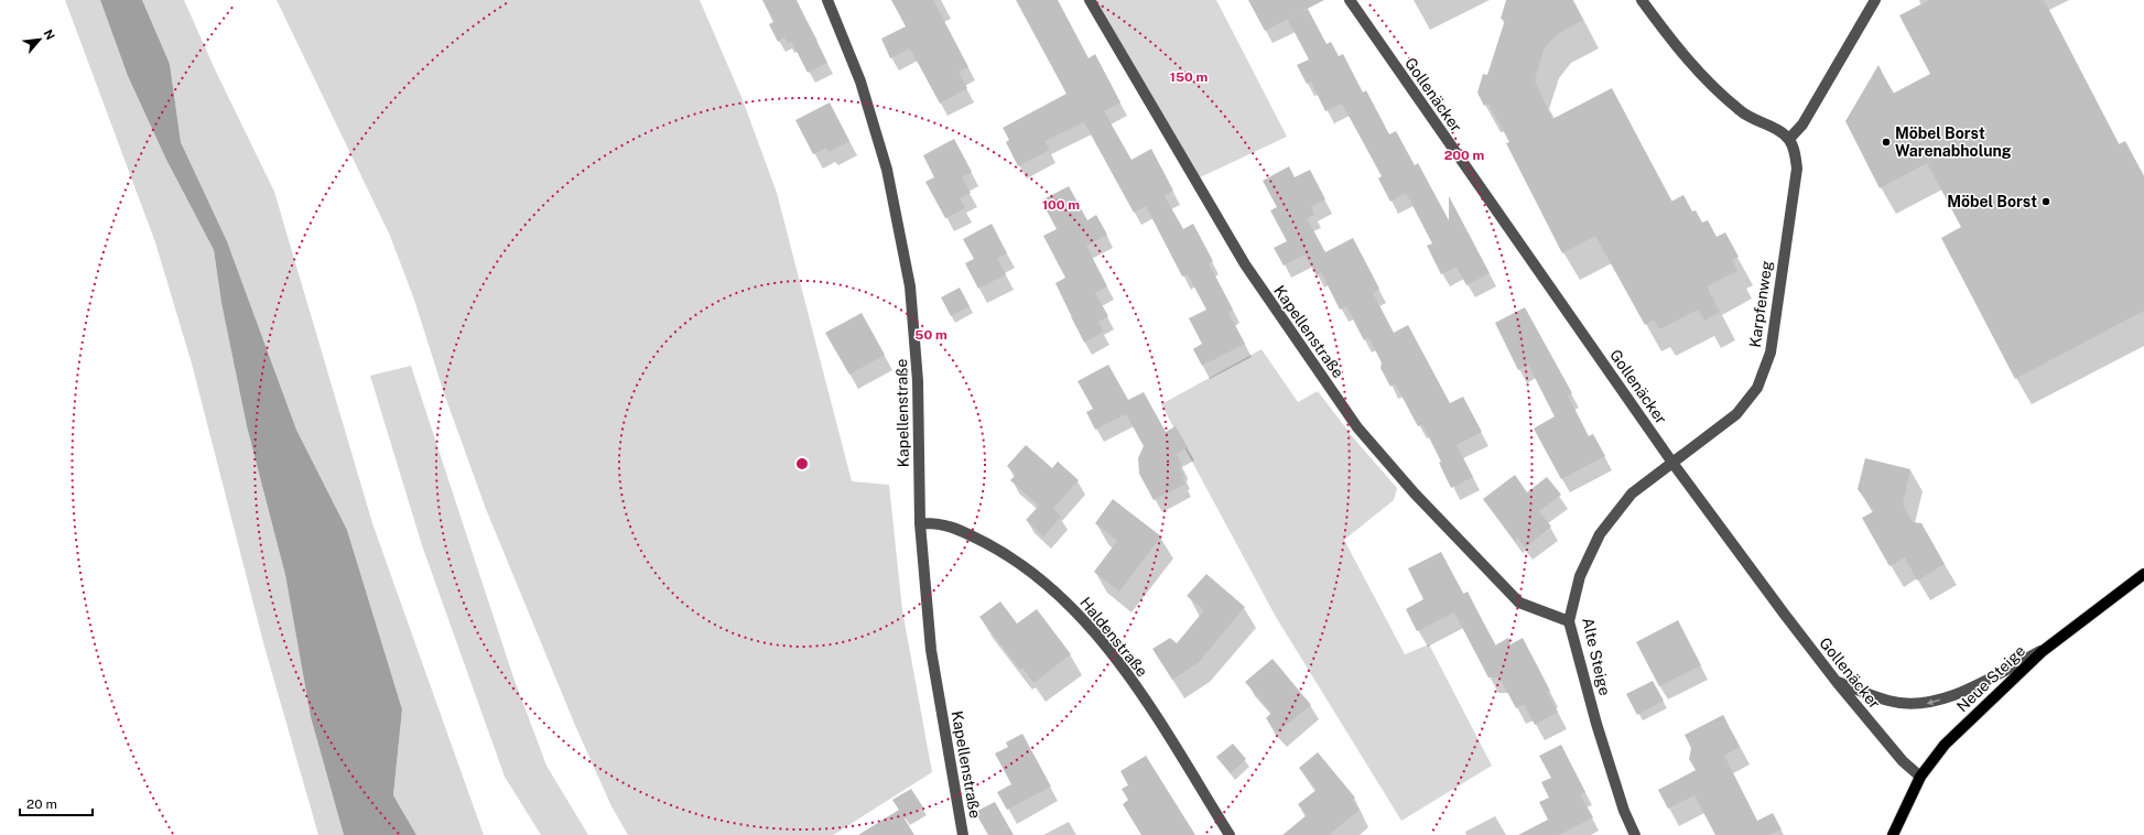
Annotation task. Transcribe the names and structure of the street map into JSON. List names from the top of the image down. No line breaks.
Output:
{"streets":{"main road":["Neue Steige"],"street":["Gollenäcker","Karpfenweg","Kapellenstraße","Haldenstraße","Alte Steige"]},"crossings":[["Gollenäcker","Karpfenweg"],["Gollenäcker","Alte Steige"],["Gollenäcker","Neue Steige"],["Karpfenweg","Alte Steige"],["Kapellenstraße","Haldenstraße"],["Kapellenstraße","Alte Steige"]],"places":["Möbel Borst Warenabholung","Möbel Borst"],"scale_bar":"20 m","north":"top right","rings":["150 m","200 m","100 m","50 m"]}
